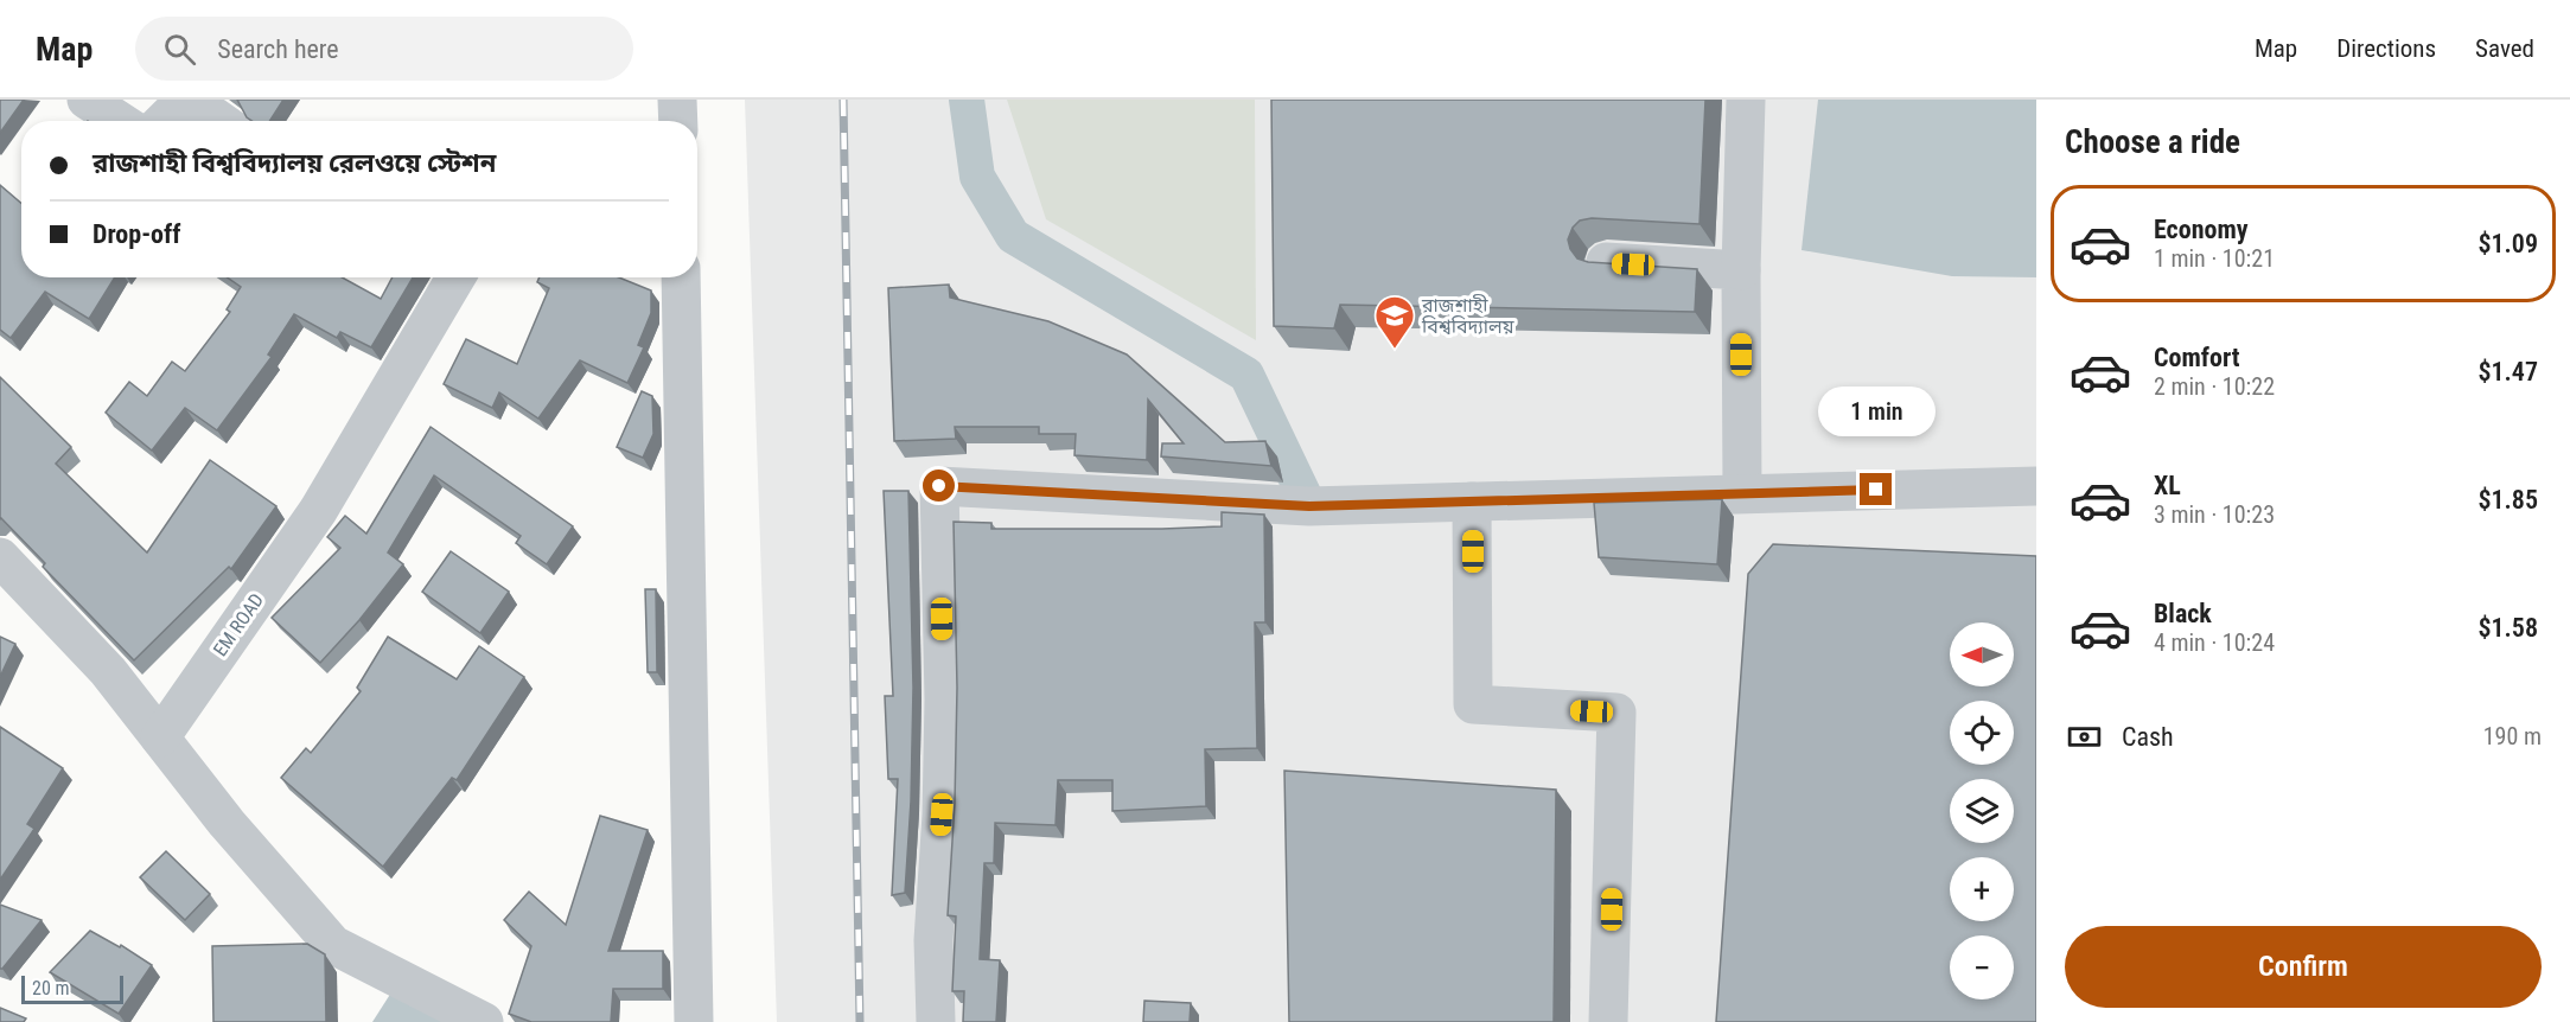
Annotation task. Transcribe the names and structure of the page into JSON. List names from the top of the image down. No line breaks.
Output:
{"streets":{"street":["EM ROAD"]},"places":{"school or university":["রাজশাহী বিশ্ববিদ্যালয়"]},"scale_bar":"20 m","north":"left","page":{"header":"Map","search":"Search here","nav":["Map","Directions","Saved"],"heading":"Choose a ride","banner":["রাজশাহী বিশ্ববিদ্যালয় রেলওয়ে স্টেশন","Drop-off"],"list":[{"name":"Economy","note":"1 min · 10:21","value":"$1.09"},{"name":"Comfort","note":"2 min · 10:22","value":"$1.47"},{"name":"XL","note":"3 min · 10:23","value":"$1.85"},{"name":"Black","note":"4 min · 10:24","value":"$1.58"}],"bubble":"1 min","map_buttons":["+","−"],"pay":["Cash","190 m"],"buttons":"Confirm","scale":"20 m"}}
